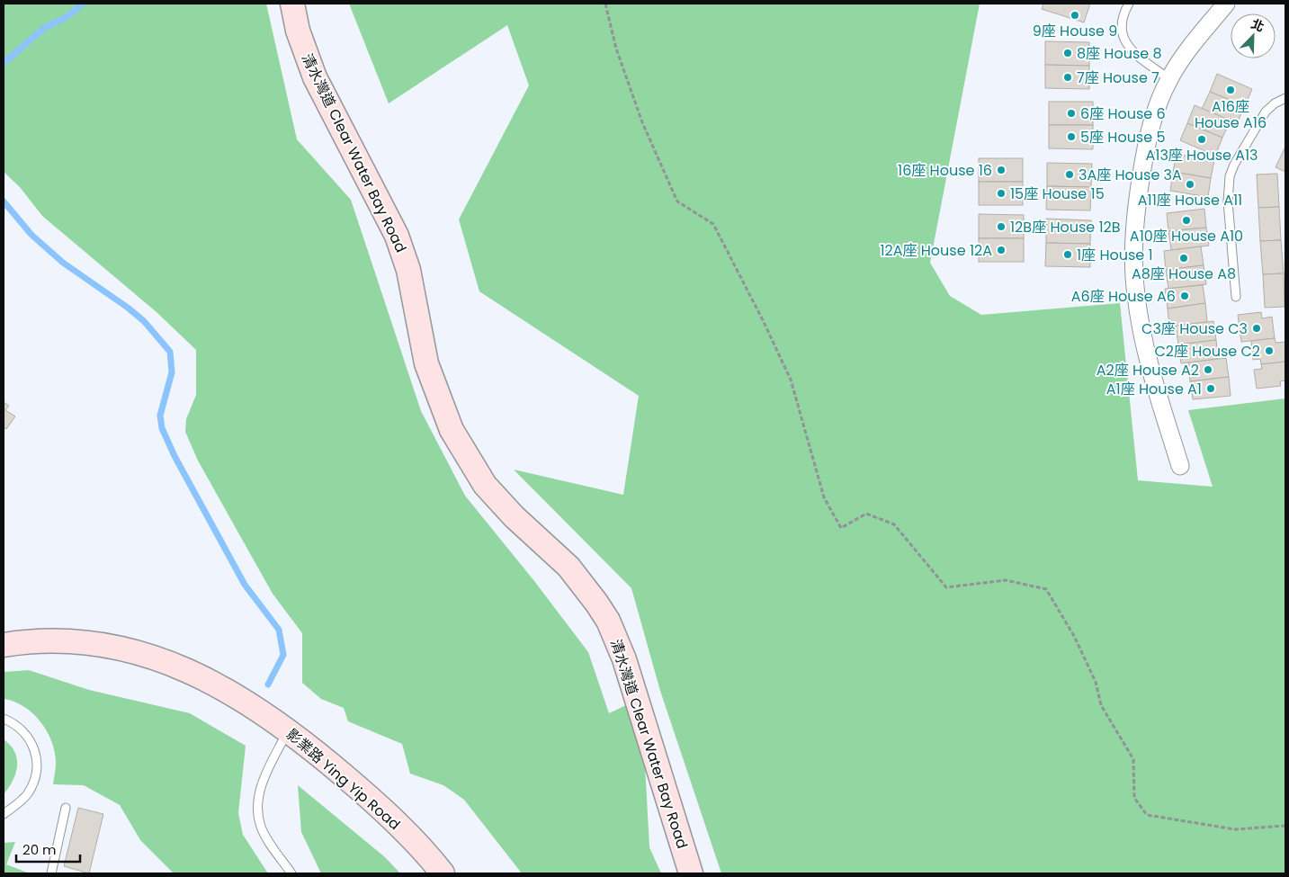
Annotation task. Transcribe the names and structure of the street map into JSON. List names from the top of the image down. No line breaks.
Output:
{"streets":{"main road":["清水灣道 Clear Water Bay Road","影業路 Ying Yip Road"]},"places":["9座 House 9","8座 House 8","7座 House 7","A16座 House A16","6座 House 6","5座 House 5","A13座 House A13","16座 House 16","3A座 House 3A","A11座 House A11","15座 House 15","A10座 House A10","12B座 House 12B","12A座 House 12A","1座 House 1","A8座 House A8","A6座 House A6","C3座 House C3","C2座 House C2","A2座 House A2","A1座 House A1"],"scale_bar":"20 m","north":"top right"}
